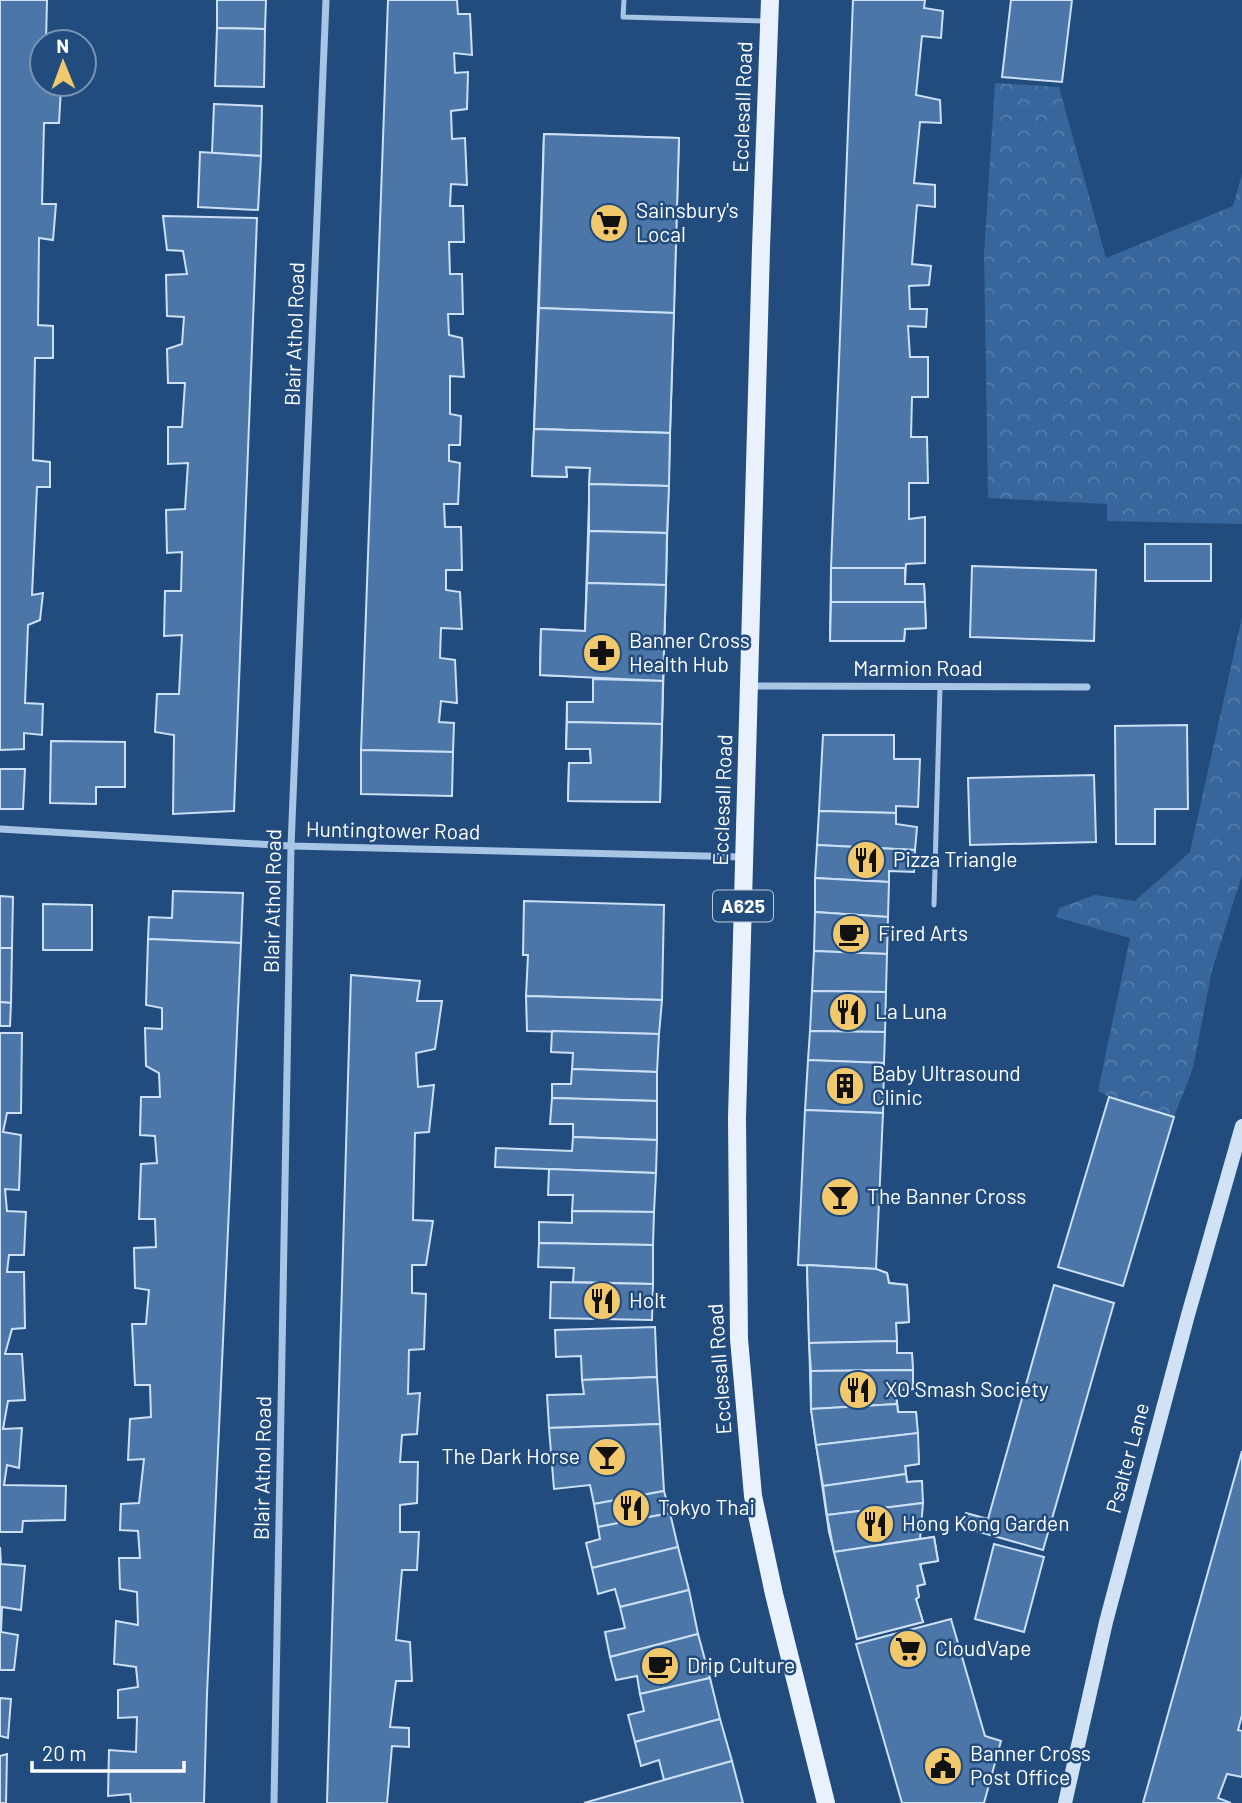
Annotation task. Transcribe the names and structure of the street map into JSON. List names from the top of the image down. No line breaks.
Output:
{"streets":{"main road":["Ecclesall Road","A625"],"street":["Blair Athol Road","Marmion Road","Huntingtower Road","Psalter Lane"]},"crossings":[["Ecclesall Road","Marmion Road"],["Ecclesall Road","Huntingtower Road"],["Blair Athol Road","Huntingtower Road"]],"places":{"supermarket":["Sainsbury's Local","CloudVape"],"pharmacy":["Banner Cross Health Hub"],"restaurant":["Pizza Triangle","La Luna","Holt","XO Smash Society","Tokyo Thai","Hong Kong Garden"],"cafe":["Fired Arts","Drip Culture"],"building":["Baby Ultrasound Clinic"],"bar":["The Banner Cross","The Dark Horse"],"public building":["Banner Cross Post Office"]},"scale_bar":"20 m","north":"top"}
